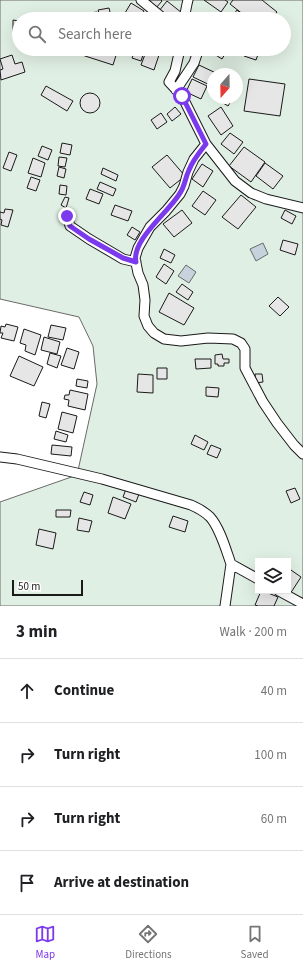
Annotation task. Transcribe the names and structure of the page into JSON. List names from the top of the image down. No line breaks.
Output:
{"scale_bar":"50 m","north":"bottom","page":{"search":"Search here","scale":"50 m","heading":["3 min","Walk · 200 m"],"list":[["Continue","40 m"],["Turn right","100 m"],["Turn right","60 m"],"Arrive at destination"],"nav":["Map","Directions","Saved"]}}
